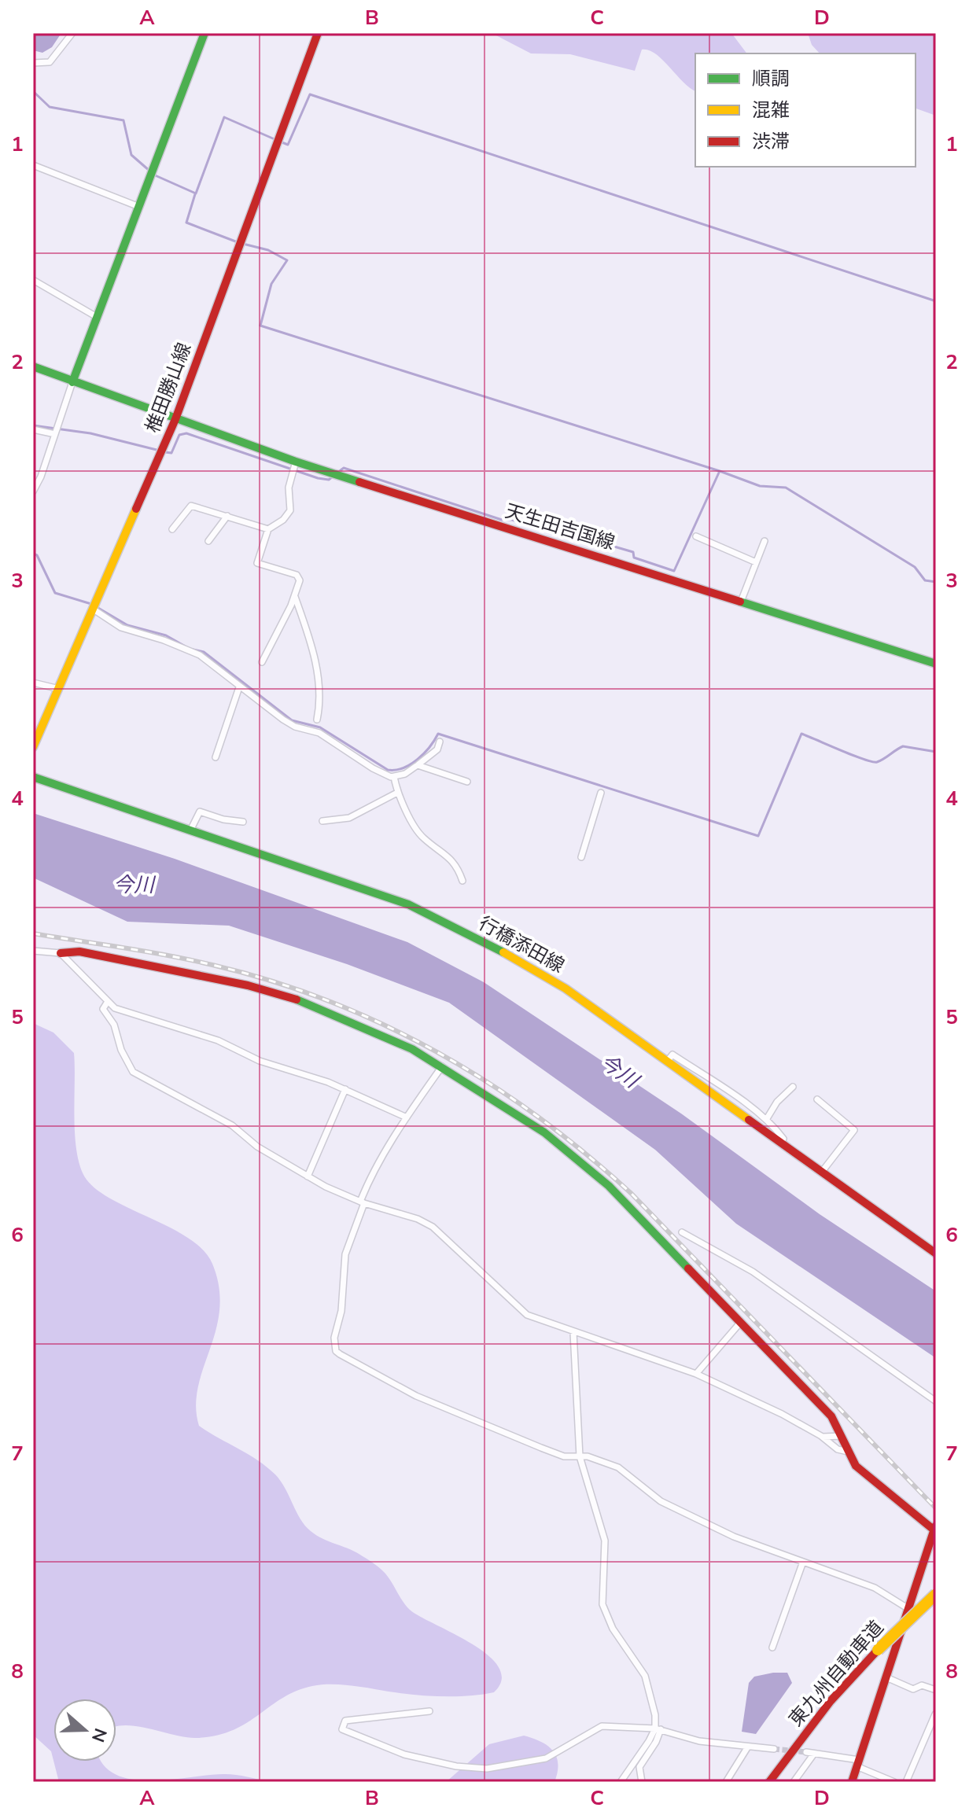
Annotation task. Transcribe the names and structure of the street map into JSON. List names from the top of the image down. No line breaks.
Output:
{"streets":{"main road":["椎田勝山線","天生田吉国線","行橋添田線","東九州自動車道"]},"crossings":[["椎田勝山線","天生田吉国線"]],"water":["今川"],"legend":["順調","混雑","渋滞"],"north":"right","grid":{"columns":["A","B","C","D"],"rows":["1","2","3","4","5","6","7","8"]}}
